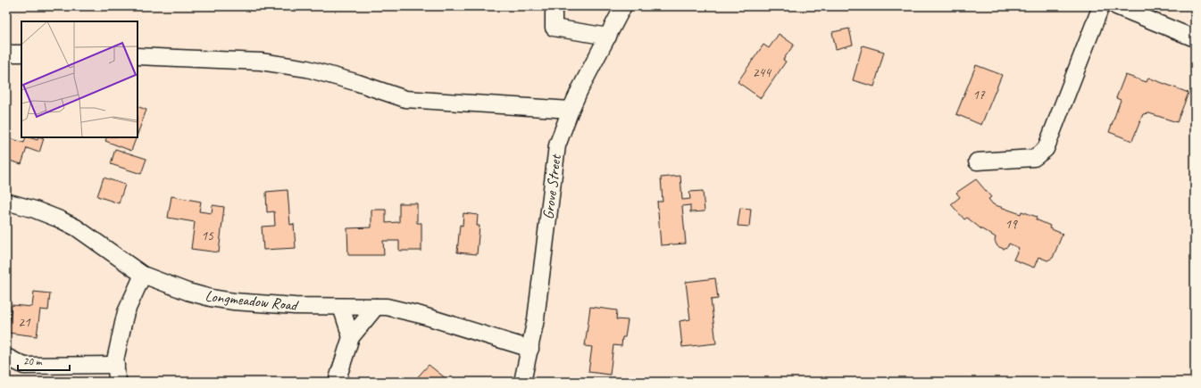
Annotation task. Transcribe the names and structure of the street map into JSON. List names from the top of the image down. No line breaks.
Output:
{"streets":{"street":["Grove Street","Longmeadow Road"]},"crossings":[["Grove Street","Longmeadow Road"]],"house_numbers":["244","17","19","15","21"],"scale_bar":"20 m"}
